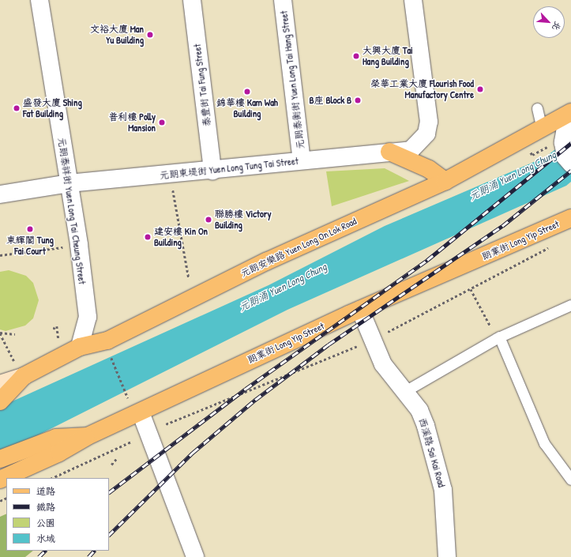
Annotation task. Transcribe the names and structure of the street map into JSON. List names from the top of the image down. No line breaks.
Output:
{"streets":{"main road":["朗業街 Long Yip Street","元朗安樂路 Yuen Long On Lok Road"],"street":["元朗泰衡街 Yuen Long Tai Hang Street","泰豐街 Tai Fung Street","元朗東堤街 Yuen Long Tung Tai Street","元朗泰祥街 Yuen Long Tai Cheung Street","西溪路 Sai Kai Road"]},"crossings":[["元朗泰衡街 Yuen Long Tai Hang Street","元朗東堤街 Yuen Long Tung Tai Street"],["泰豐街 Tai Fung Street","元朗東堤街 Yuen Long Tung Tai Street"],["元朗東堤街 Yuen Long Tung Tai Street","元朗泰祥街 Yuen Long Tai Cheung Street"],["元朗泰祥街 Yuen Long Tai Cheung Street","元朗安樂路 Yuen Long On Lok Road"],["朗業街 Long Yip Street","西溪路 Sai Kai Road"]],"water":["元朗涌 Yuen Long Chung"],"places":["文裕大廈 Man Yu Building","大興大廈 Tai Hang Building","榮華工業大廈 Flourish Food Manufactory Centre","錦華樓 Kam Wah Building","B座 Block B","盛發大廈 Shing Fat Building","普利樓 Polly Mansion","聯勝樓 Victory Building","東輝閣 Tung Fai Court","建安樓 Kin On Building"],"legend":["道路","鐵路","公園","水域"],"north":"bottom right"}
